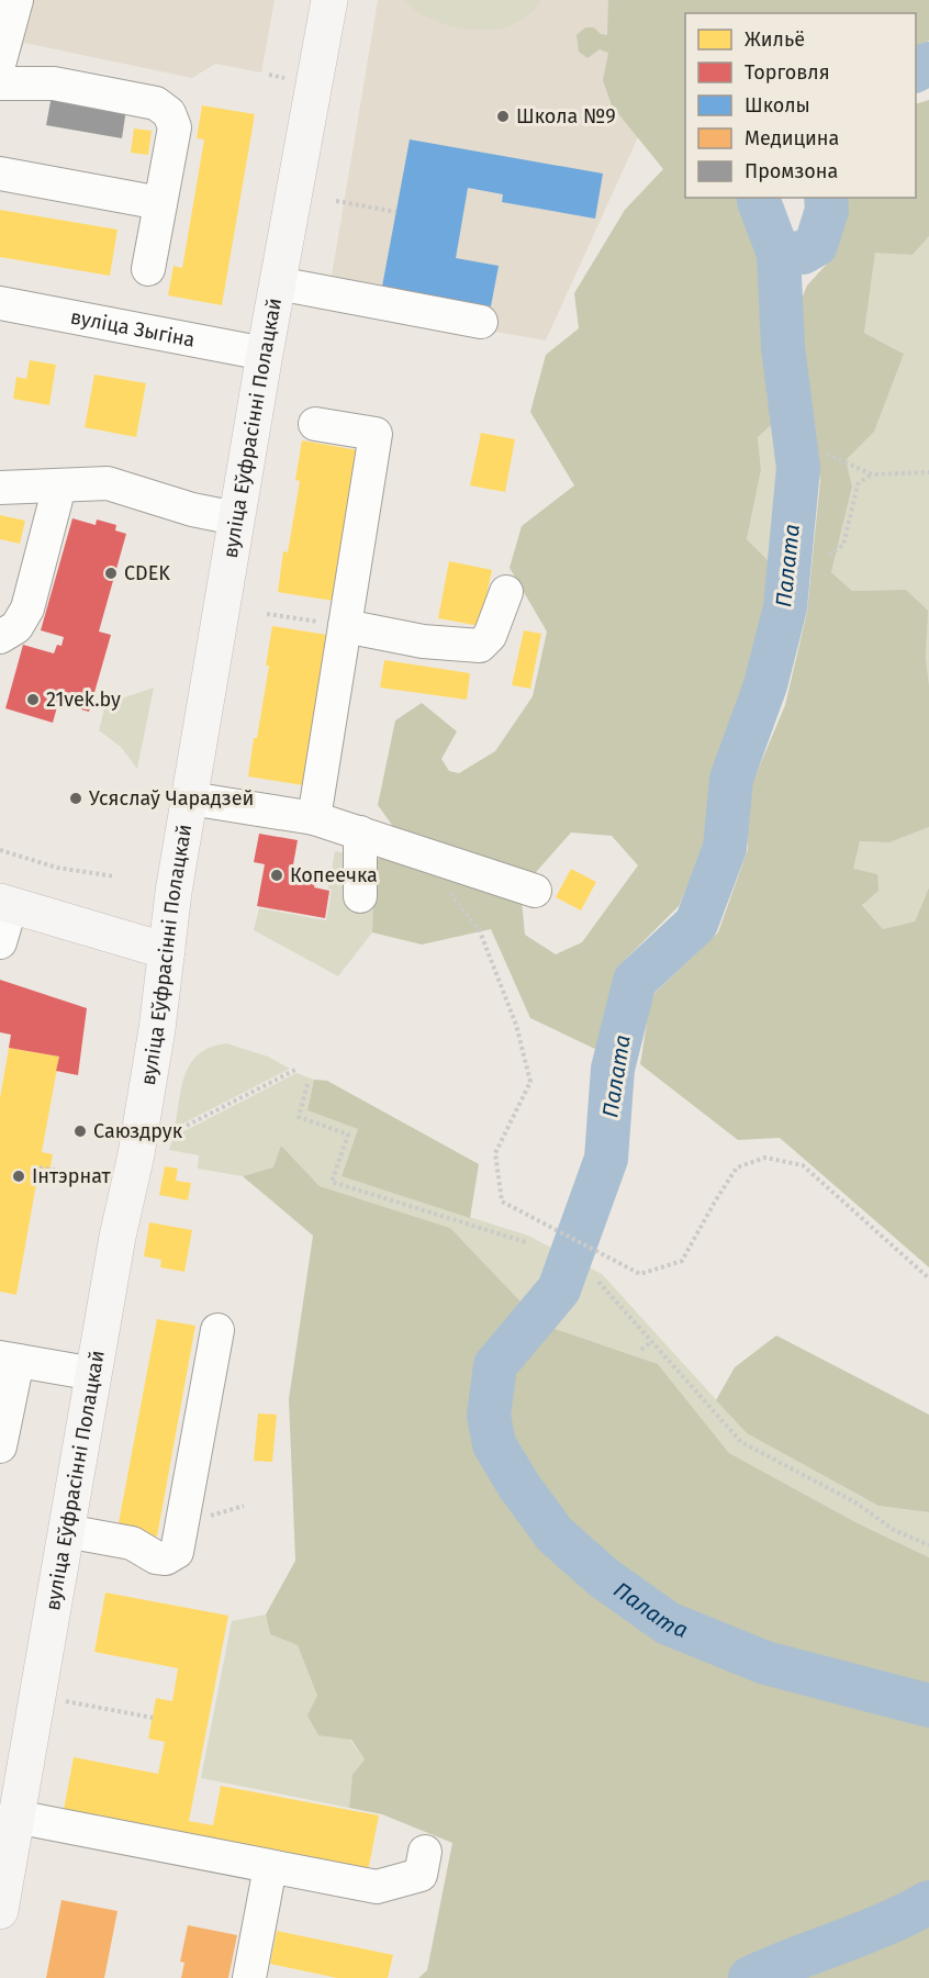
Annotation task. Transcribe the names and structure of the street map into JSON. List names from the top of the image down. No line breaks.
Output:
{"streets":{"main road":["вуліца Еўфрасінні Полацкай"],"street":["вуліца Зыгіна"]},"crossings":[["вуліца Зыгіна","вуліца Еўфрасінні Полацкай"]],"water":["Палата"],"places":["Школа №9","CDEK","21vek.by","Усяслаў Чарадзей","Копеечка","Саюздрук","Інтэрнат"],"legend":["Жильё","Торговля","Школы","Медицина","Промзона"]}
